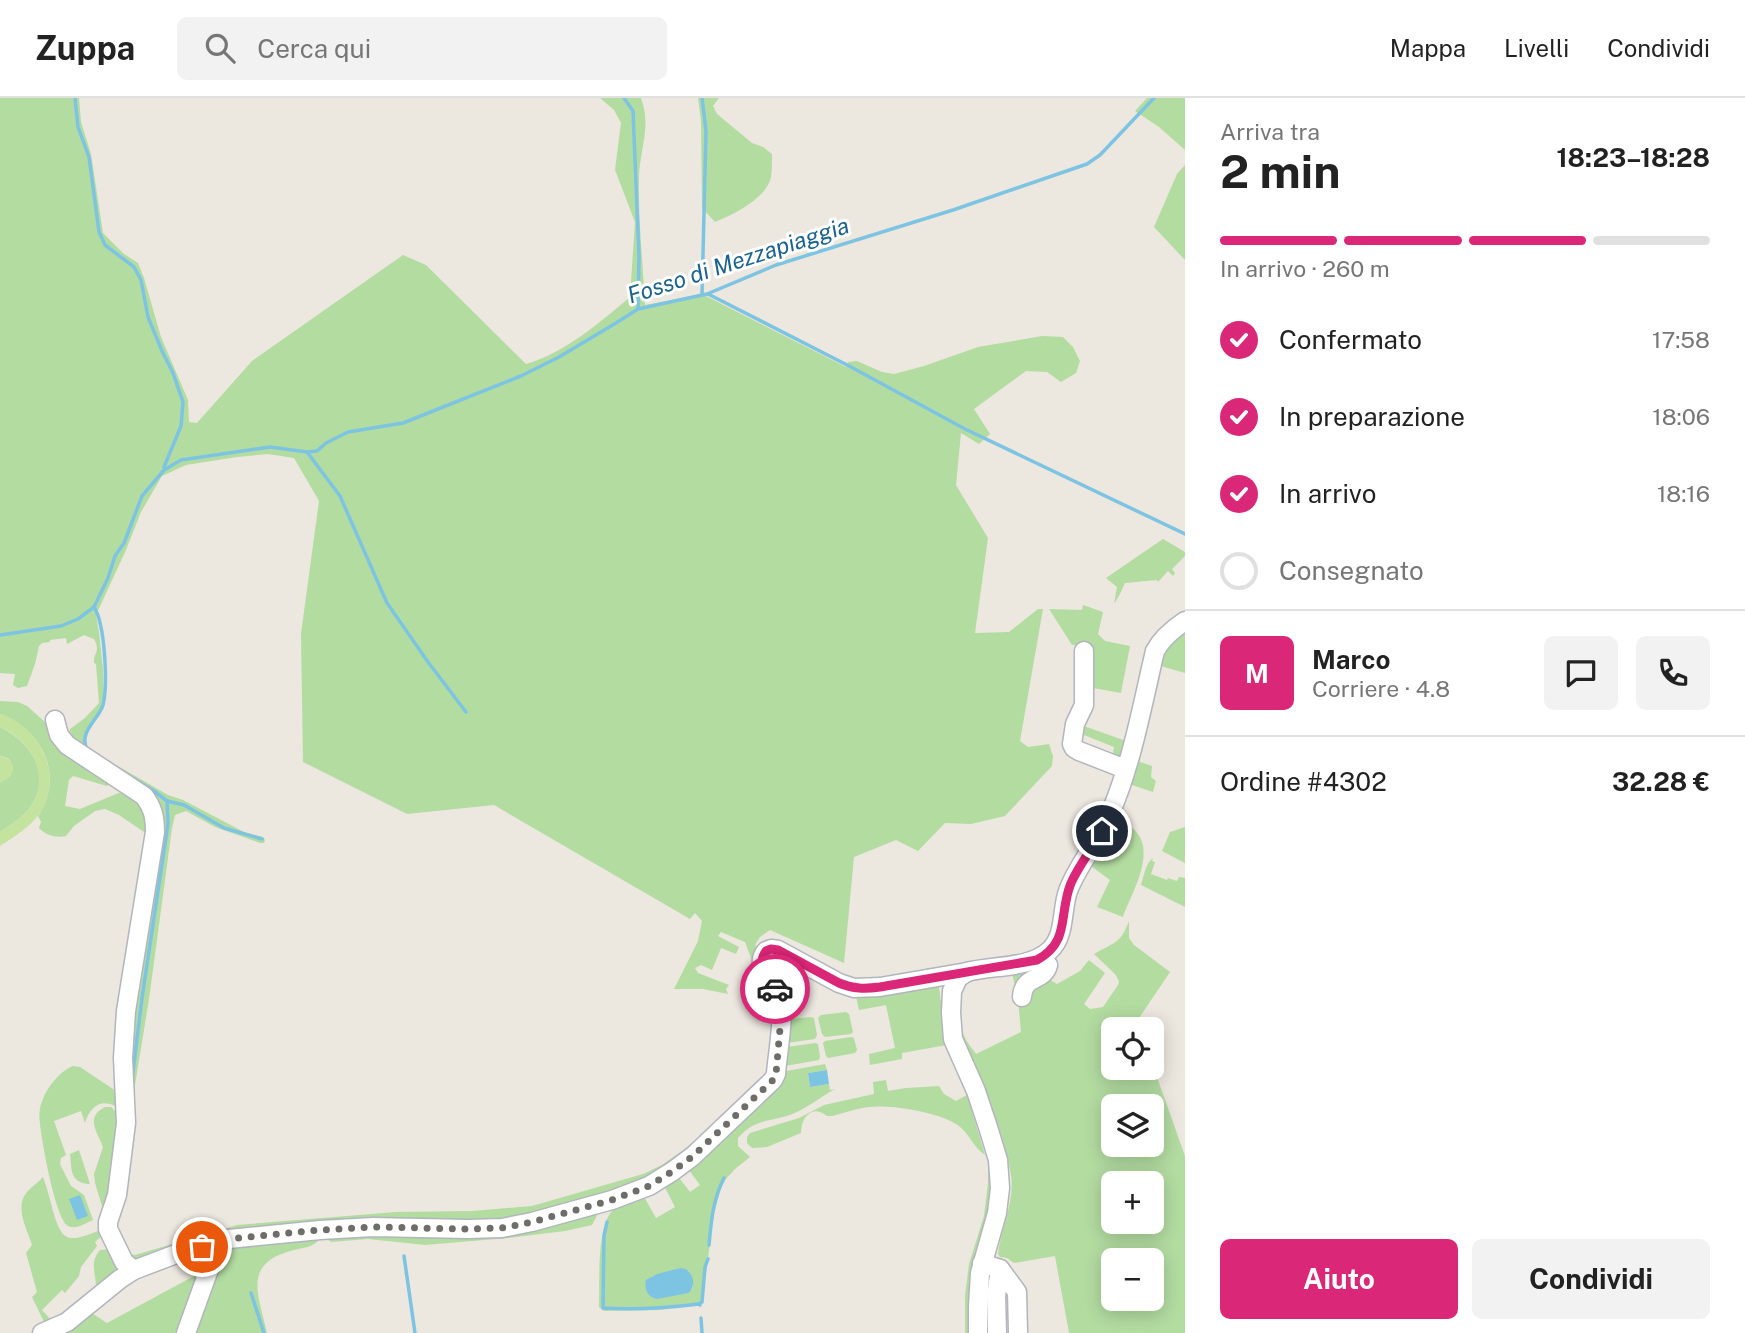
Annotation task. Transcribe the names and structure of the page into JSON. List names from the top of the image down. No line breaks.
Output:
{"water":["Fosso di Mezzapiaggia"],"page":{"header":"Zuppa","search":"Cerca qui","nav":["Mappa","Livelli","Condividi"],"heading":["2 min","Arriva tra","18:23–18:28"],"panel":["Marco","Corriere · 4.8","Ordine #4302","32.28 €"],"bar":"In arrivo · 260 m","list":[["Confermato","17:58"],["In preparazione","18:06"],["In arrivo","18:16"],"Consegnato"],"round":"M","map_buttons":["+","−"],"buttons":["Aiuto","Condividi"]}}
